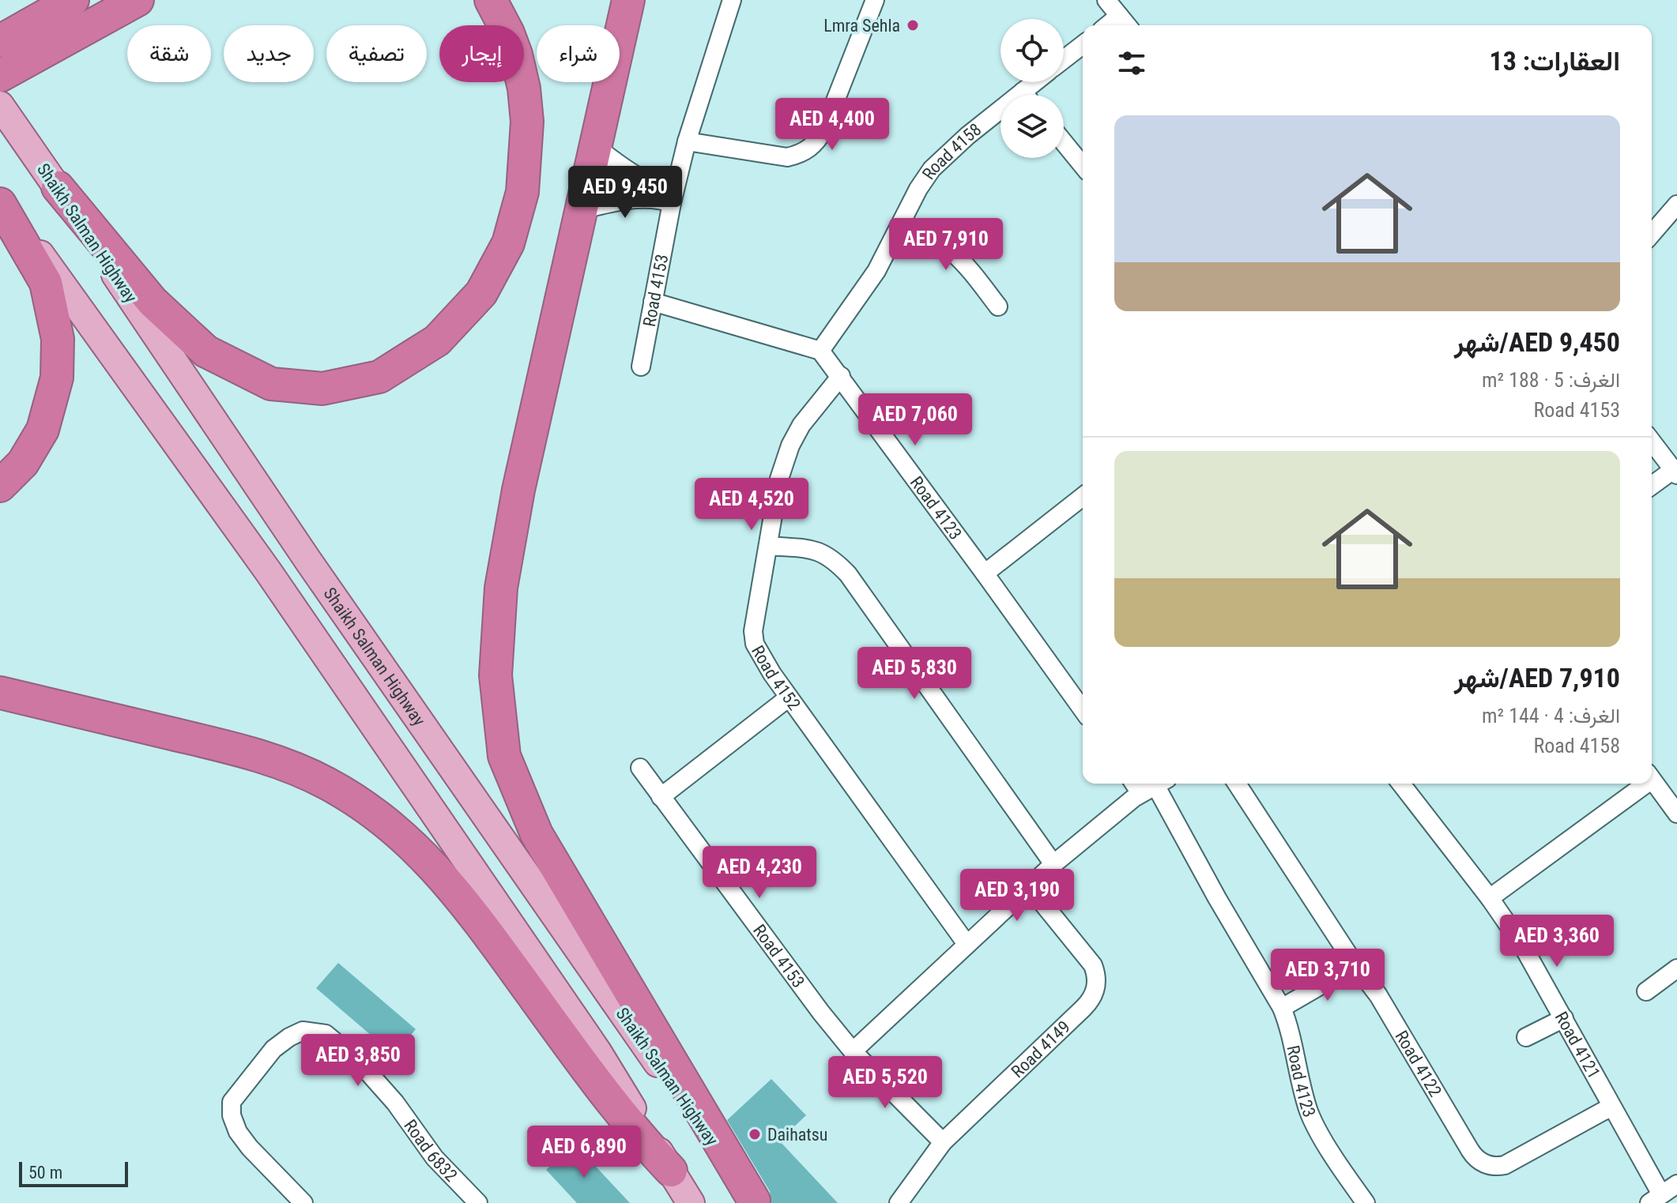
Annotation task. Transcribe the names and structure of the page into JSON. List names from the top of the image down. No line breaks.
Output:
{"streets":{"main road":["Shaikh Salman Highway"],"street":["Road 4158","Road 4153","Road 4123","Road 4152","Road 4121","Road 4149","Road 4122","Road 6832"]},"crossings":[["Road 4158","Road 4123"],["Road 4153","Road 4123"],["Road 4153","Road 4149"],["Road 4123","Road 4152"],["Road 4123","Road 4149"],["Road 4121","Road 4122"]],"places":["Lmra Sehla","Daihatsu"],"scale_bar":"50 m","page":{"chip":["شراء","إيجار","تصفية","جديد","شقة"],"heading":"العقارات: 13","price":["AED 4,400","AED 9,450","AED 7,910","AED 7,060","AED 4,520","AED 5,830","AED 4,230","AED 3,190","AED 3,360","AED 3,710","AED 3,850","AED 5,520","AED 6,890"],"list":[{"name":"AED 9,450/شهر","note":"الغرف: 5 · 188 m² · Road 4153"},{"name":"AED 7,910/شهر","note":"الغرف: 4 · 144 m² · Road 4158"}],"scale":"50 m"}}
